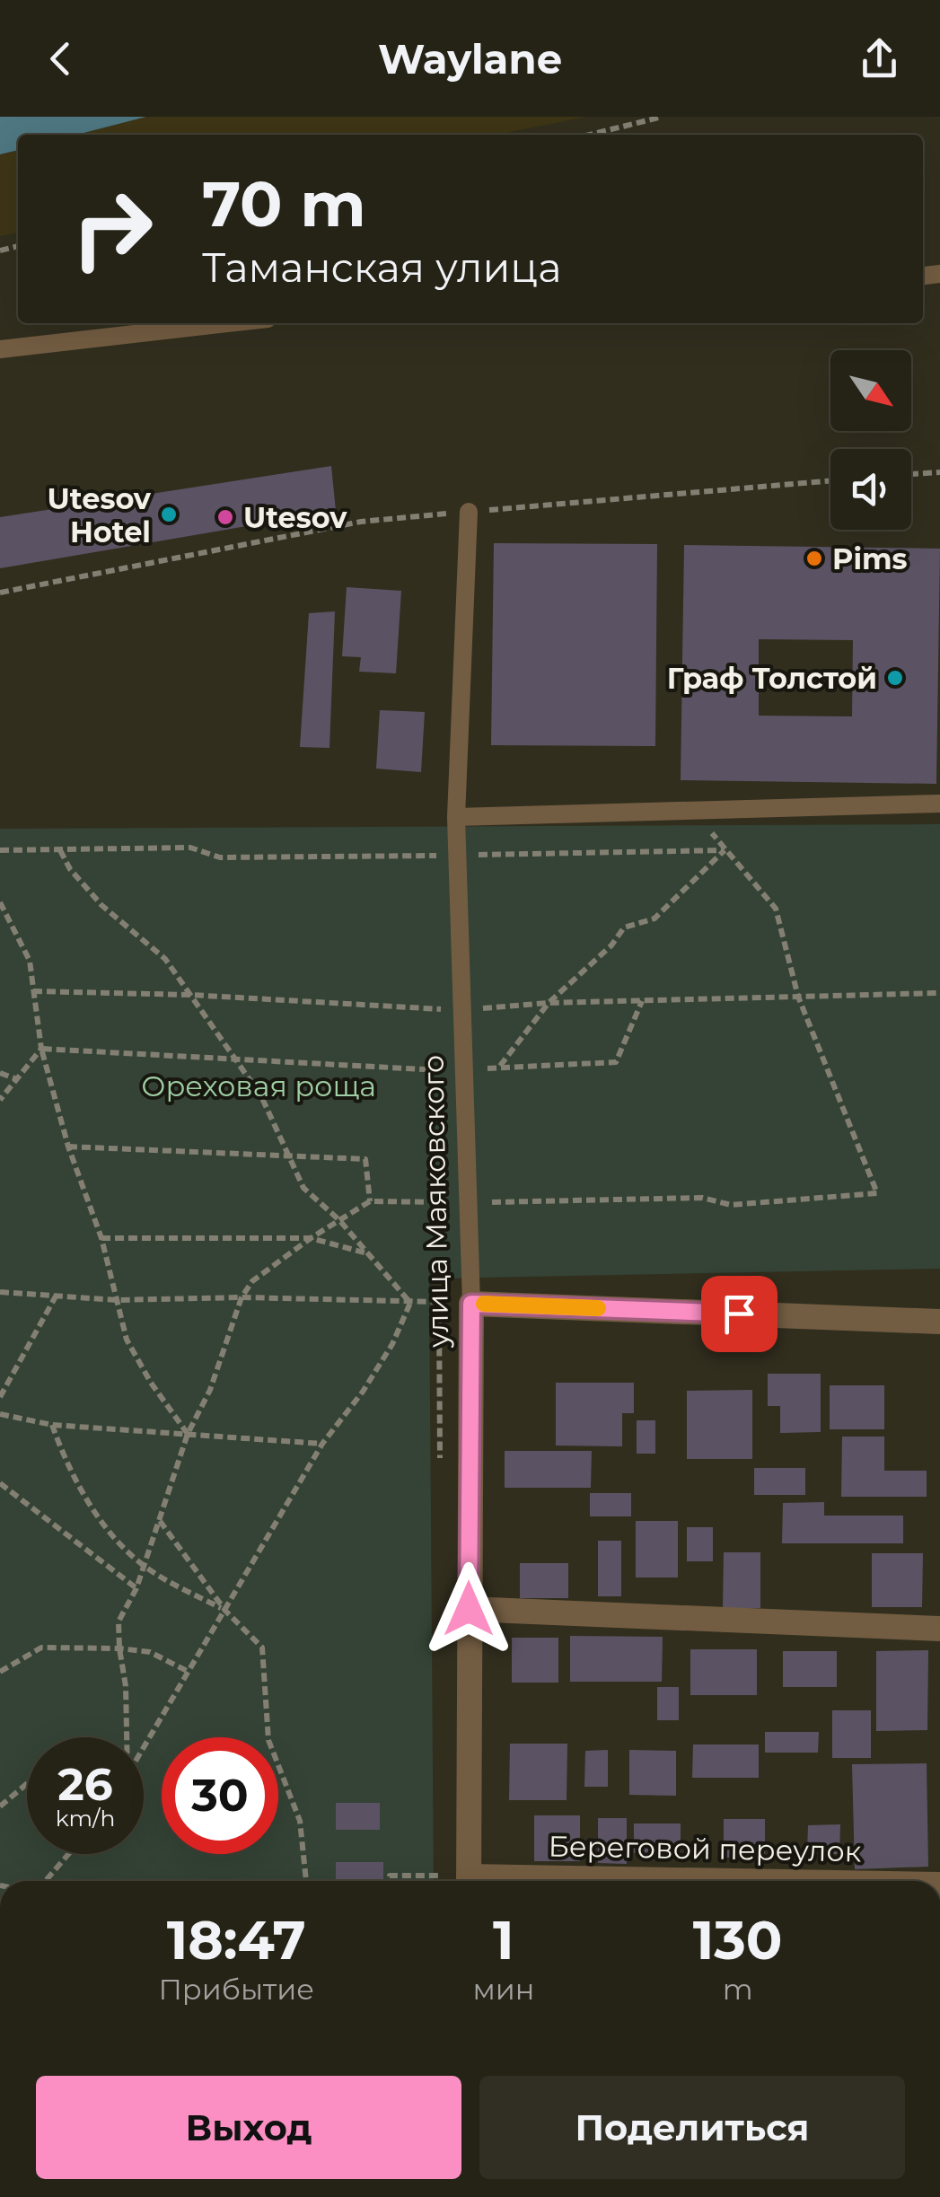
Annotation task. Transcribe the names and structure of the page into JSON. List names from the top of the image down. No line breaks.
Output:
{"streets":{"street":["улица Маяковского"]},"parks":["Ореховая роща"],"places":["Utesov Hotel","Utesov","Pims","Граф Толстой"],"north":"bottom right","page":{"header":"Waylane","turn":["70 m","Таманская улица"],"speed":"26 km/h","limit":"30","eta":["18:47","Прибытие","1","мин","130","m"],"buttons":["Выход","Поделиться"]}}
